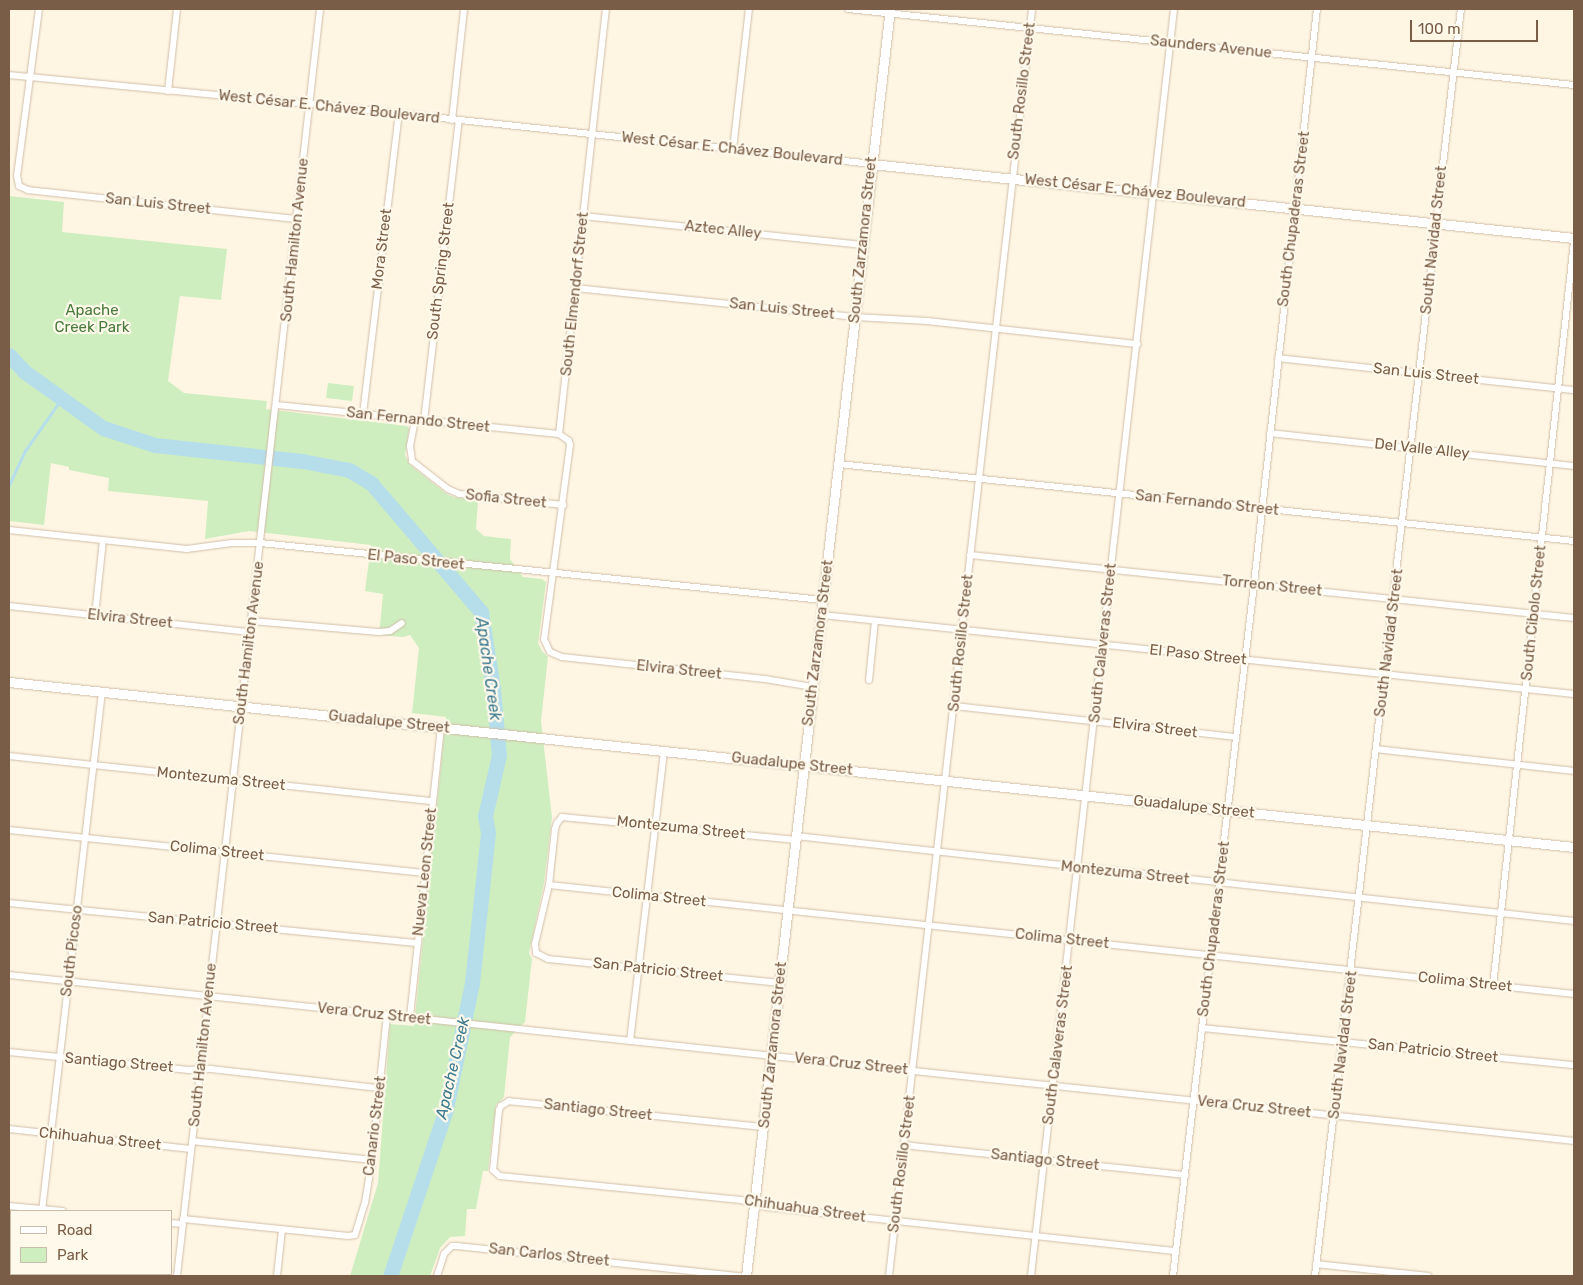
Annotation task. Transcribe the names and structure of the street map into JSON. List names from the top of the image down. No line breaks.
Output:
{"streets":{"main road":["West César E. Chávez Boulevard","South Zarzamora Street","Guadalupe Street"],"street":["Saunders Avenue","South Rosillo Street","San Luis Street","South Chupaderas Street","Aztec Alley","South Hamilton Avenue","South Navidad Street","Mora Street","South Spring Street","South Elmendorf Street","San Fernando Street","Del Valle Alley","Sofia Street","El Paso Street","Torreon Street","South Cibolo Street","Elvira Street","South Calaveras Street","Montezuma Street","Colima Street","Nueva Leon Street","San Patricio Street","South Picoso","Vera Cruz Street","Santiago Street","Canario Street","Chihuahua Street","San Carlos Street"]},"crossings":[["Saunders Avenue","South Rosillo Street"],["Saunders Avenue","South Chupaderas Street"],["Saunders Avenue","South Zarzamora Street"],["Saunders Avenue","South Navidad Street"],["Saunders Avenue","South Calaveras Street"],["South Rosillo Street","West César E. Chávez Boulevard"],["South Rosillo Street","San Luis Street"],["South Rosillo Street","San Fernando Street"],["South Rosillo Street","El Paso Street"],["South Rosillo Street","Torreon Street"],["South Rosillo Street","Elvira Street"],["South Rosillo Street","Guadalupe Street"],["South Rosillo Street","Montezuma Street"],["South Rosillo Street","Colima Street"],["South Rosillo Street","Vera Cruz Street"],["South Rosillo Street","Santiago Street"],["South Rosillo Street","Chihuahua Street"],["West César E. Chávez Boulevard","San Luis Street"],["West César E. Chávez Boulevard","South Chupaderas Street"],["West César E. Chávez Boulevard","South Hamilton Avenue"],["West César E. Chávez Boulevard","South Zarzamora Street"],["West César E. Chávez Boulevard","South Navidad Street"],["West César E. Chávez Boulevard","Mora Street"],["West César E. Chávez Boulevard","South Spring Street"],["West César E. Chávez Boulevard","South Elmendorf Street"],["West César E. Chávez Boulevard","South Cibolo Street"],["West César E. Chávez Boulevard","South Calaveras Street"],["San Luis Street","South Chupaderas Street"],["San Luis Street","South Hamilton Avenue"],["San Luis Street","South Zarzamora Street"],["San Luis Street","South Navidad Street"],["San Luis Street","South Elmendorf Street"],["San Luis Street","South Cibolo Street"],["San Luis Street","South Calaveras Street"],["South Chupaderas Street","San Fernando Street"],["South Chupaderas Street","Del Valle Alley"],["South Chupaderas Street","El Paso Street"],["South Chupaderas Street","Torreon Street"],["South Chupaderas Street","Elvira Street"],["South Chupaderas Street","Guadalupe Street"],["South Chupaderas Street","Montezuma Street"],["South Chupaderas Street","Colima Street"],["South Chupaderas Street","San Patricio Street"],["South Chupaderas Street","Vera Cruz Street"],["South Chupaderas Street","Santiago Street"],["South Chupaderas Street","Chihuahua Street"],["Aztec Alley","South Zarzamora Street"],["Aztec Alley","South Elmendorf Street"],["South Hamilton Avenue","San Fernando Street"],["South Hamilton Avenue","El Paso Street"],["South Hamilton Avenue","Elvira Street"],["South Hamilton Avenue","Guadalupe Street"],["South Hamilton Avenue","Montezuma Street"],["South Hamilton Avenue","Colima Street"],["South Hamilton Avenue","San Patricio Street"],["South Hamilton Avenue","Vera Cruz Street"],["South Hamilton Avenue","Santiago Street"],["South Hamilton Avenue","Chihuahua Street"],["South Zarzamora Street","San Fernando Street"],["South Zarzamora Street","El Paso Street"],["South Zarzamora Street","Elvira Street"],["South Zarzamora Street","Guadalupe Street"],["South Zarzamora Street","Montezuma Street"],["South Zarzamora Street","Colima Street"],["South Zarzamora Street","San Patricio Street"],["South Zarzamora Street","Vera Cruz Street"],["South Zarzamora Street","Santiago Street"],["South Zarzamora Street","Chihuahua Street"],["South Navidad Street","San Fernando Street"],["South Navidad Street","Del Valle Alley"],["South Navidad Street","El Paso Street"],["South Navidad Street","Torreon Street"],["South Navidad Street","Guadalupe Street"],["South Navidad Street","Montezuma Street"],["South Navidad Street","Colima Street"],["South Navidad Street","San Patricio Street"],["South Navidad Street","Vera Cruz Street"],["Mora Street","San Fernando Street"],["South Spring Street","San Fernando Street"],["South Elmendorf Street","San Fernando Street"],["San Fernando Street","Sofia Street"],["San Fernando Street","South Cibolo Street"],["San Fernando Street","South Calaveras Street"],["Del Valle Alley","South Cibolo Street"],["El Paso Street","South Cibolo Street"],["El Paso Street","Elvira Street"],["El Paso Street","South Calaveras Street"],["Torreon Street","South Cibolo Street"],["Torreon Street","South Calaveras Street"],["South Cibolo Street","Guadalupe Street"],["South Cibolo Street","Montezuma Street"],["South Cibolo Street","Colima Street"],["Elvira Street","South Calaveras Street"],["South Calaveras Street","Guadalupe Street"],["South Calaveras Street","Montezuma Street"],["South Calaveras Street","Colima Street"],["South Calaveras Street","Vera Cruz Street"],["South Calaveras Street","Santiago Street"],["South Calaveras Street","Chihuahua Street"],["Guadalupe Street","Nueva Leon Street"],["Guadalupe Street","South Picoso"],["Montezuma Street","Colima Street"],["Montezuma Street","Nueva Leon Street"],["Montezuma Street","San Patricio Street"],["Montezuma Street","South Picoso"],["Colima Street","Nueva Leon Street"],["Colima Street","San Patricio Street"],["Colima Street","South Picoso"],["Nueva Leon Street","San Patricio Street"],["Nueva Leon Street","Vera Cruz Street"],["San Patricio Street","South Picoso"],["South Picoso","Vera Cruz Street"],["South Picoso","Santiago Street"],["South Picoso","Chihuahua Street"],["Vera Cruz Street","Canario Street"],["Santiago Street","Canario Street"],["Santiago Street","Chihuahua Street"]],"water":["Apache Creek"],"parks":["Apache Creek Park"],"legend":["Road","Park"],"scale_bar":"100 m"}
